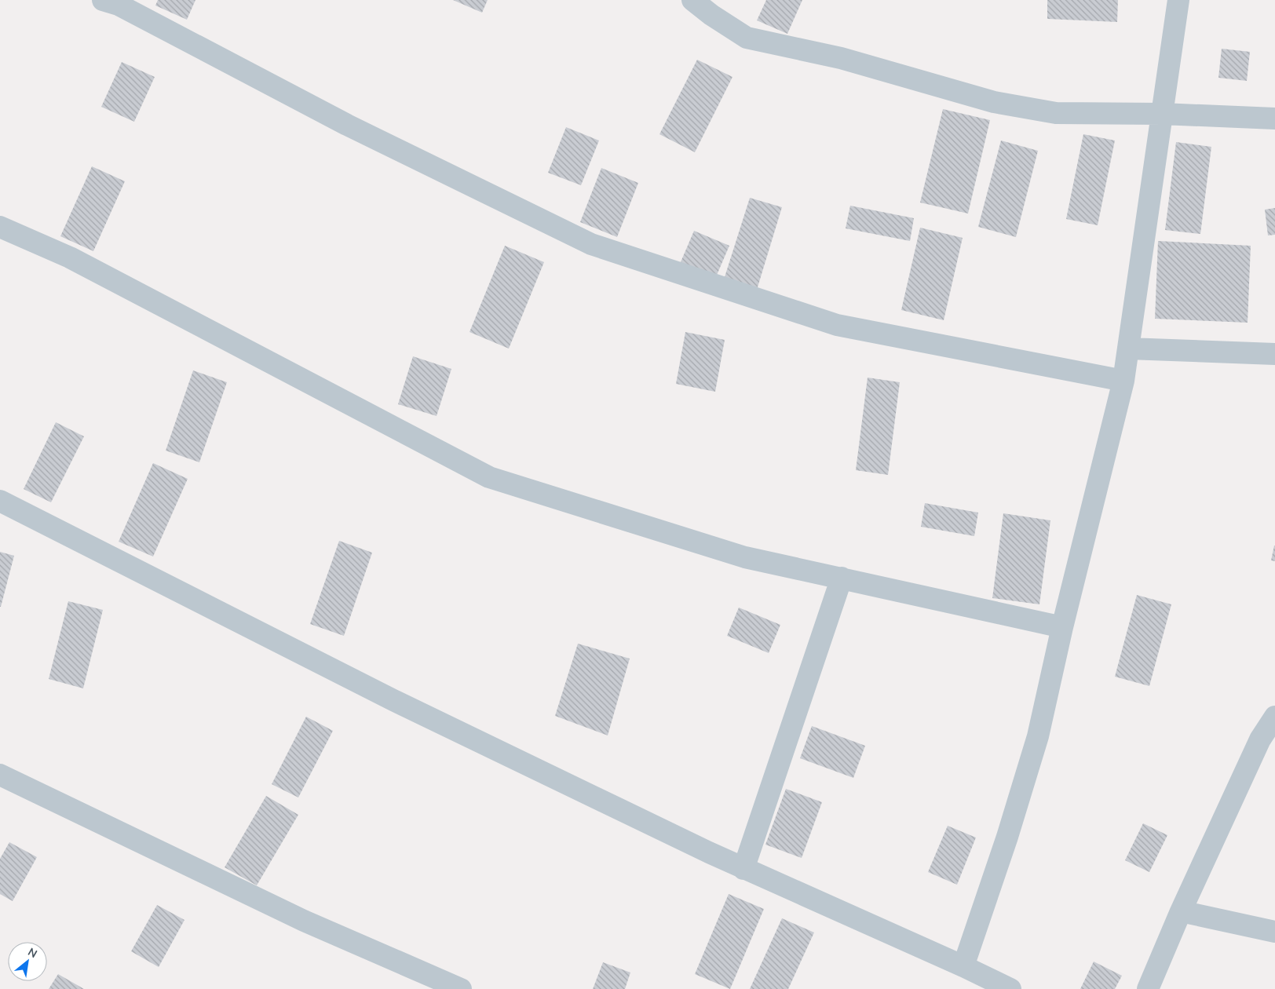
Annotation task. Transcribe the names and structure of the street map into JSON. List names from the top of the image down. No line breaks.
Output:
{"north":"top right"}
